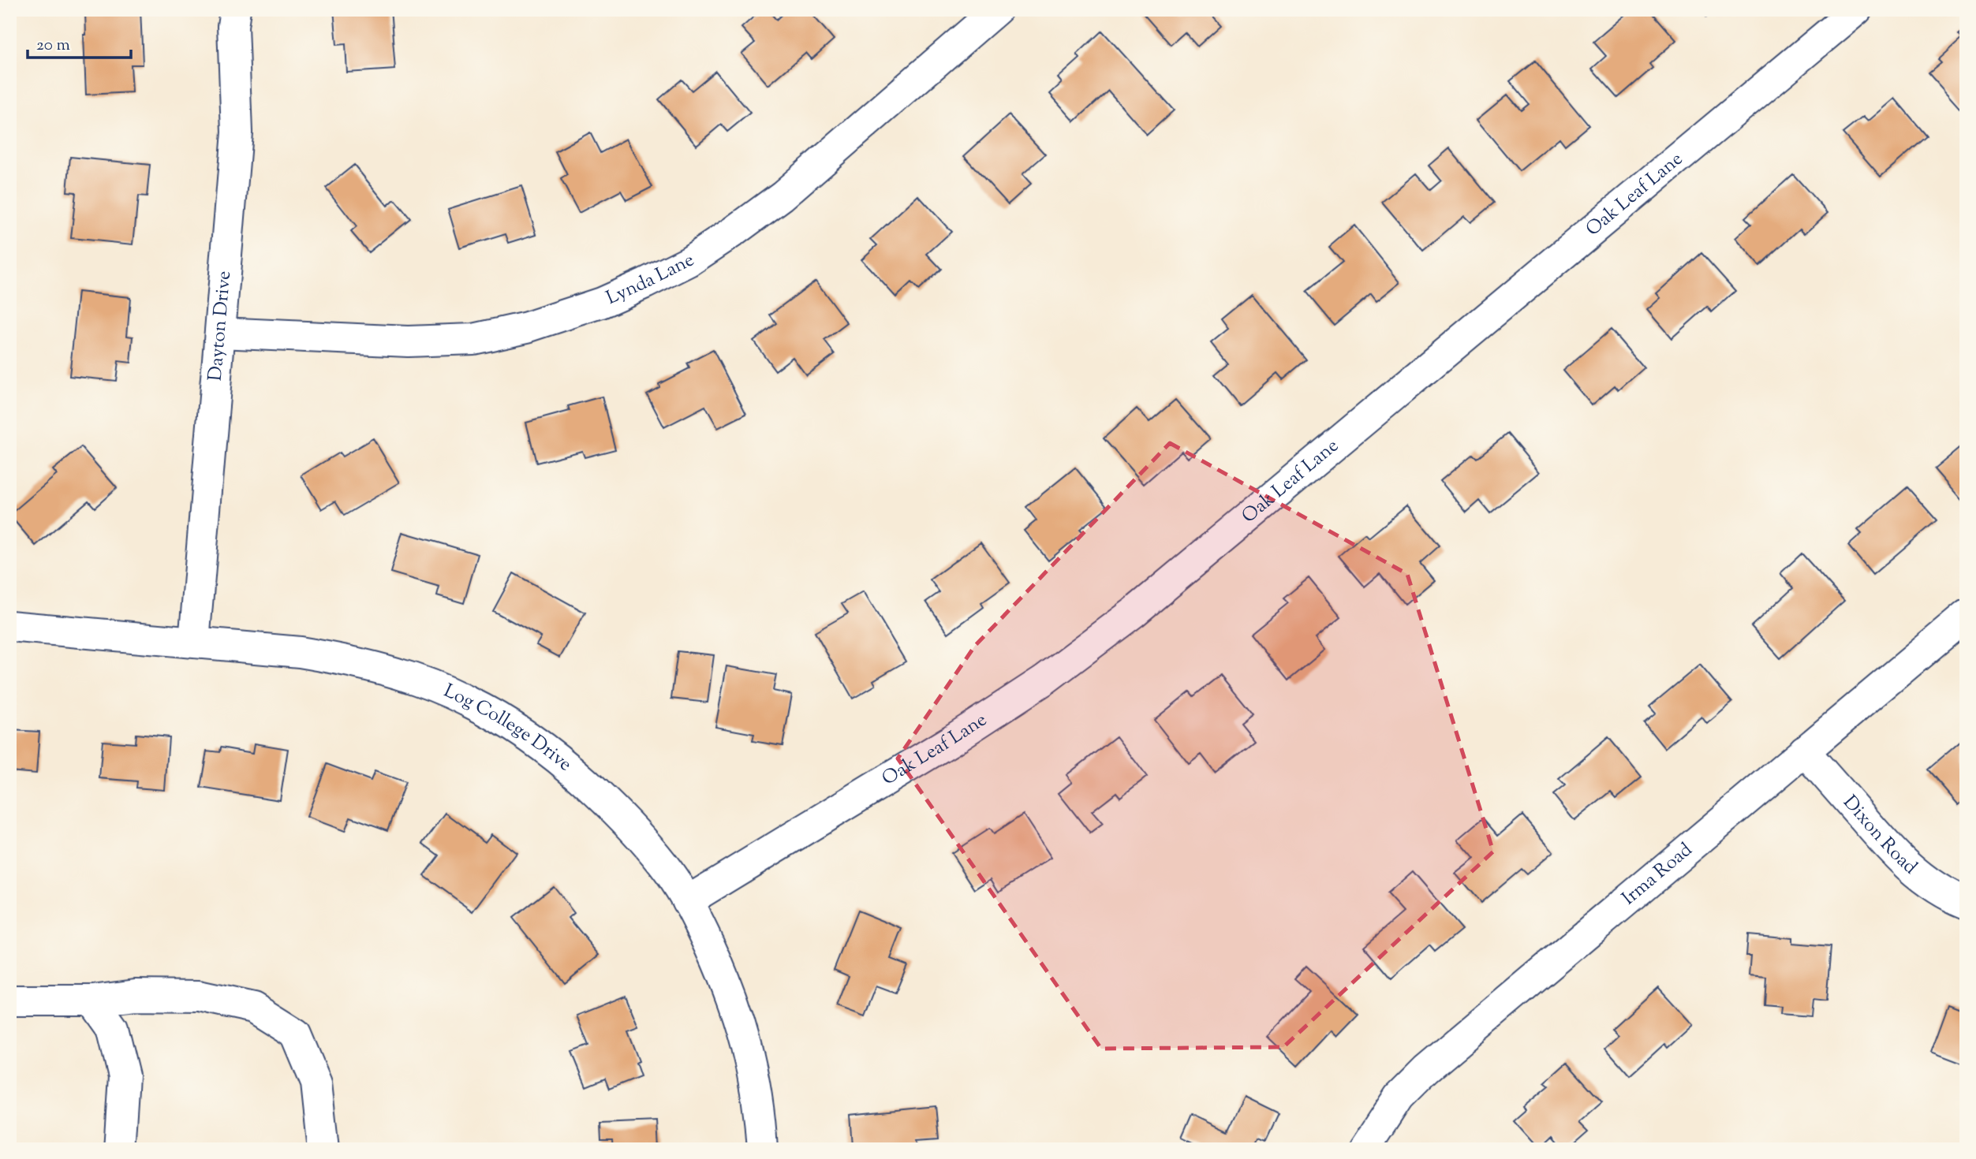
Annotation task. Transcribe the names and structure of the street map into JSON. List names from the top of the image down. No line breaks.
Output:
{"streets":{"street":["Oak Leaf Lane","Lynda Lane","Dayton Drive","Log College Drive","Dixon Road","Irma Road"]},"crossings":[["Oak Leaf Lane","Log College Drive"],["Lynda Lane","Dayton Drive"],["Dayton Drive","Log College Drive"],["Dixon Road","Irma Road"]],"scale_bar":"20 m"}
